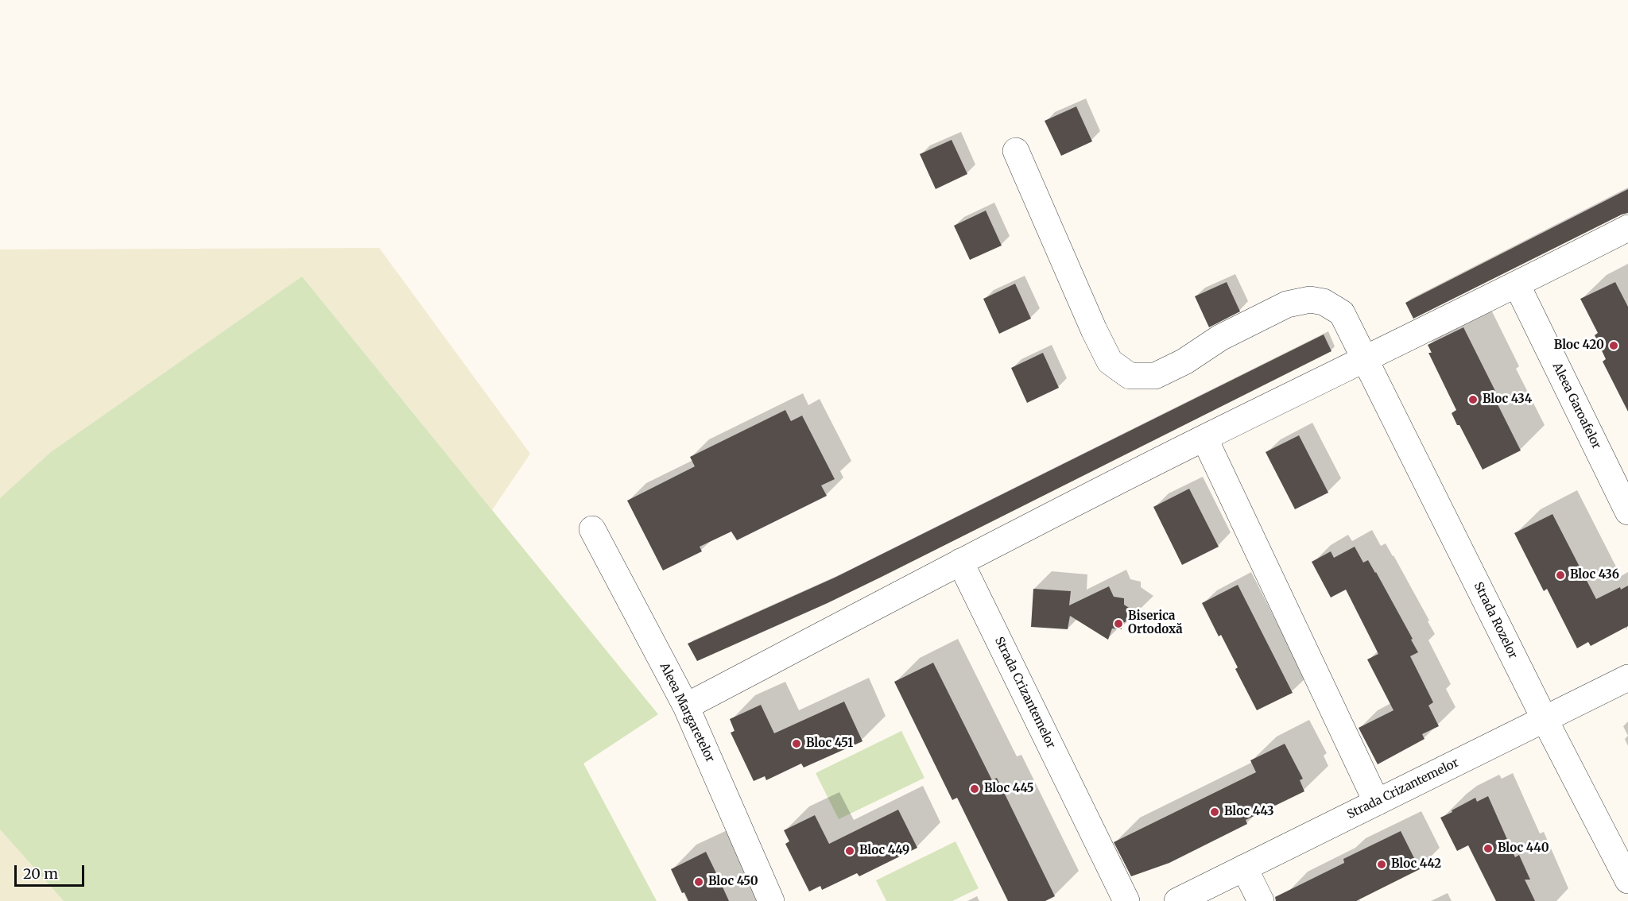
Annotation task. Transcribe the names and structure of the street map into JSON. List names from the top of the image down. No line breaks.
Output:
{"streets":{"street":["Aleea Garoafelor","Strada Rozelor","Strada Crizantemelor","Aleea Margaretelor"]},"crossings":[["Strada Rozelor","Strada Crizantemelor"]],"places":["Bloc 420","Bloc 434","Bloc 436","Biserica Ortodoxă","Bloc 451","Bloc 445","Bloc 443","Bloc 440","Bloc 449","Bloc 442","Bloc 450"],"scale_bar":"20 m"}
